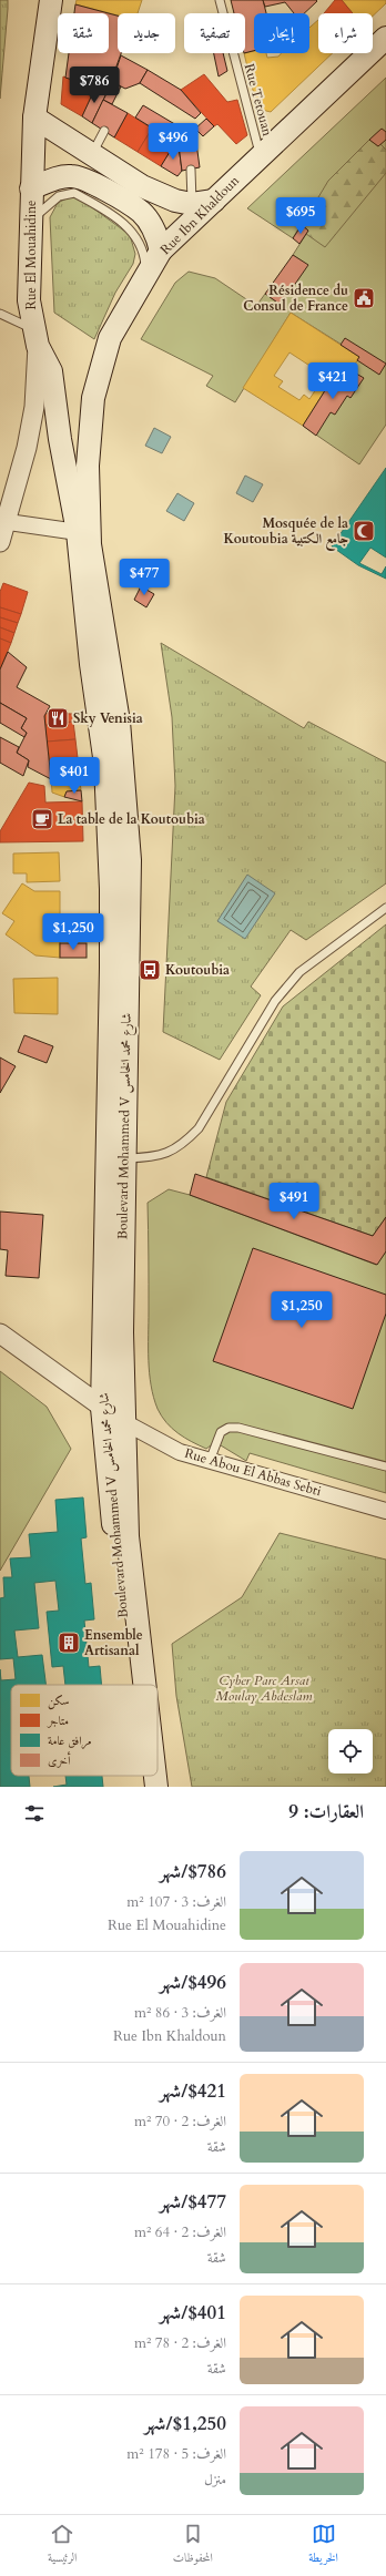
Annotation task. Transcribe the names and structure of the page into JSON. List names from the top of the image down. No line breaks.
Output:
{"streets":{"main road":["Rue Ibn Khaldoun","Rue El Mouahidine","Boulevard Mohammed V شارع محمد الخامس"],"street":["Rue Abou El Abbas Sebti"],"lane":["Rue Tetouan"]},"crossings":[["Rue Tetouan","Rue Ibn Khaldoun"],["Rue Ibn Khaldoun","Boulevard Mohammed V شارع محمد الخامس"],["Rue El Mouahidine","Boulevard Mohammed V شارع محمد الخامس"],["Boulevard Mohammed V شارع محمد الخامس","Rue Abou El Abbas Sebti"]],"parks":["Cyber Parc Arsat Moulay Abdeslam"],"places":{"public building":["Résidence du Consul de France"],"mosque":["Mosquée de la Koutoubia جامع الكتبية"],"restaurant":["Sky Venisia"],"cafe":["La table de la Koutoubia"],"bus stop":["Koutoubia"],"building":["Ensemble Artisanal"]},"legend":["سكن","متاجر","مرافق عامة","أخرى"],"page":{"chip":["شراء","إيجار","تصفية","جديد","شقة"],"price":["$786","$496","$695","$421","$477","$401","$1,250","$491","$1,250"],"heading":"العقارات: 9","list":[{"name":"$786/شهر","note":"الغرف: 3 · 107 m² · Rue El Mouahidine"},{"name":"$496/شهر","note":"الغرف: 3 · 86 m² · Rue Ibn Khaldoun"},{"name":"$421/شهر","note":"الغرف: 2 · 70 m² · شقة"},{"name":"$477/شهر","note":"الغرف: 2 · 64 m² · شقة"},{"name":"$401/شهر","note":"الغرف: 2 · 78 m² · شقة"},{"name":"$1,250/شهر","note":"الغرف: 5 · 178 m² · منزل"}],"tabs":["الخريطة","المحفوظات","الرئيسية"]}}
